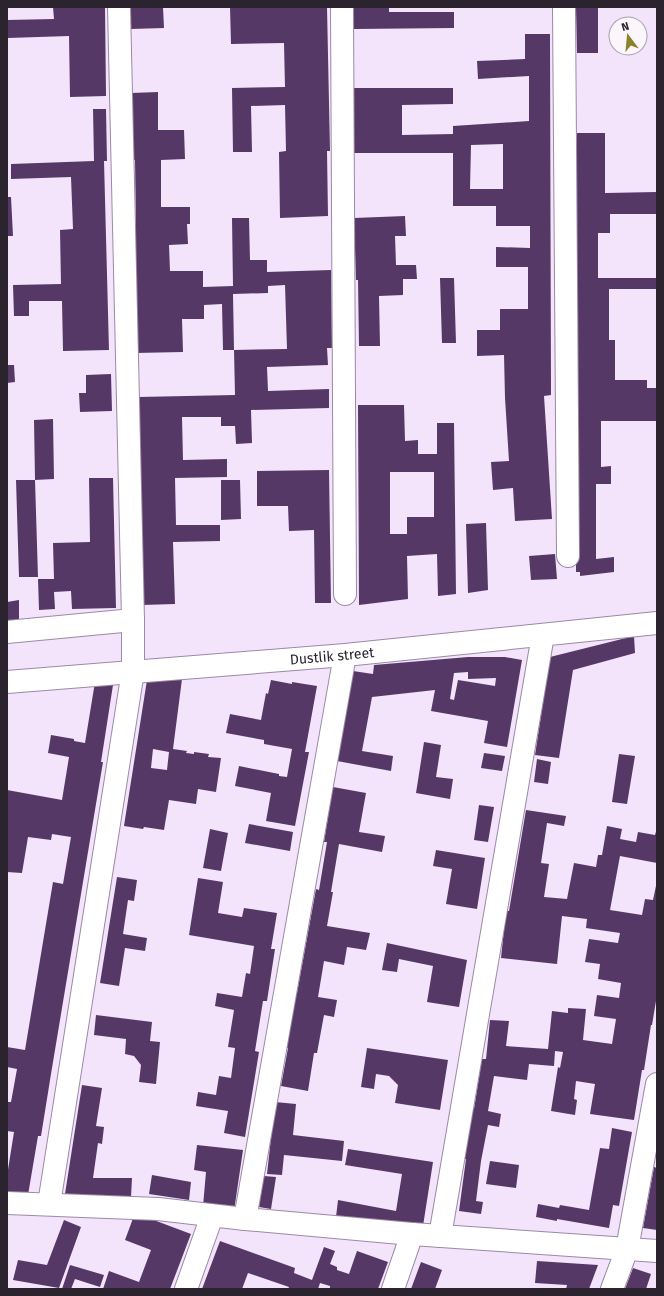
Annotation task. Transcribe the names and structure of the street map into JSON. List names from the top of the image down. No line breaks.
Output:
{"streets":{"street":["Dustlik street"]},"north":"top"}
